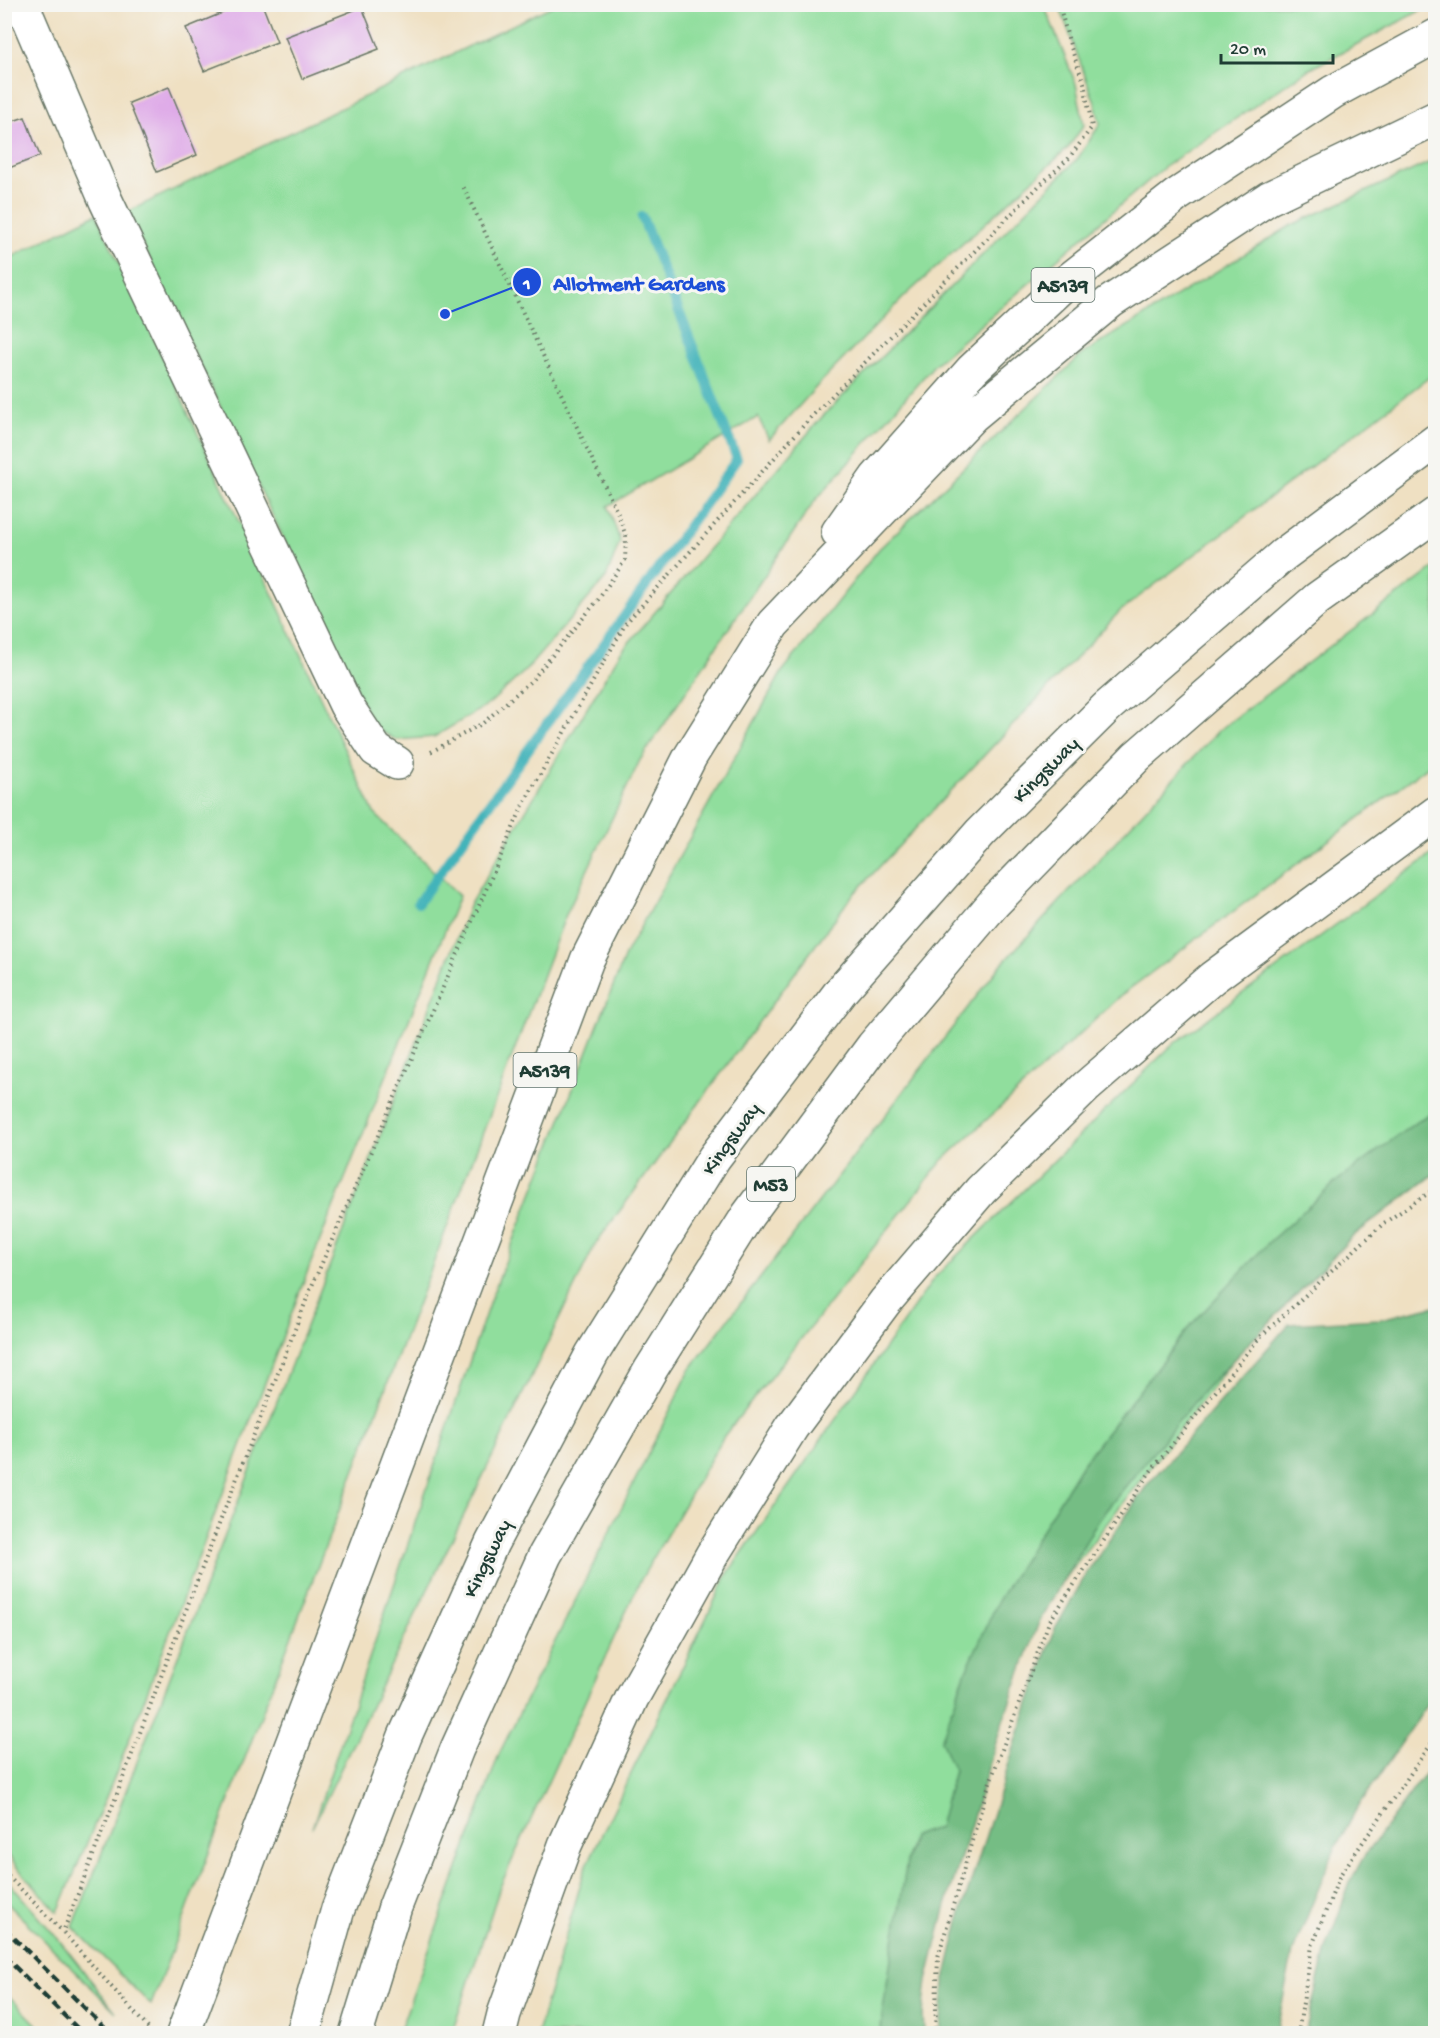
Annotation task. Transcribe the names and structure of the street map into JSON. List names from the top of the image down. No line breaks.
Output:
{"streets":{"main road":["A5139","Kingsway","M53"]},"places":["Allotment Gardens"],"scale_bar":"20 m"}
